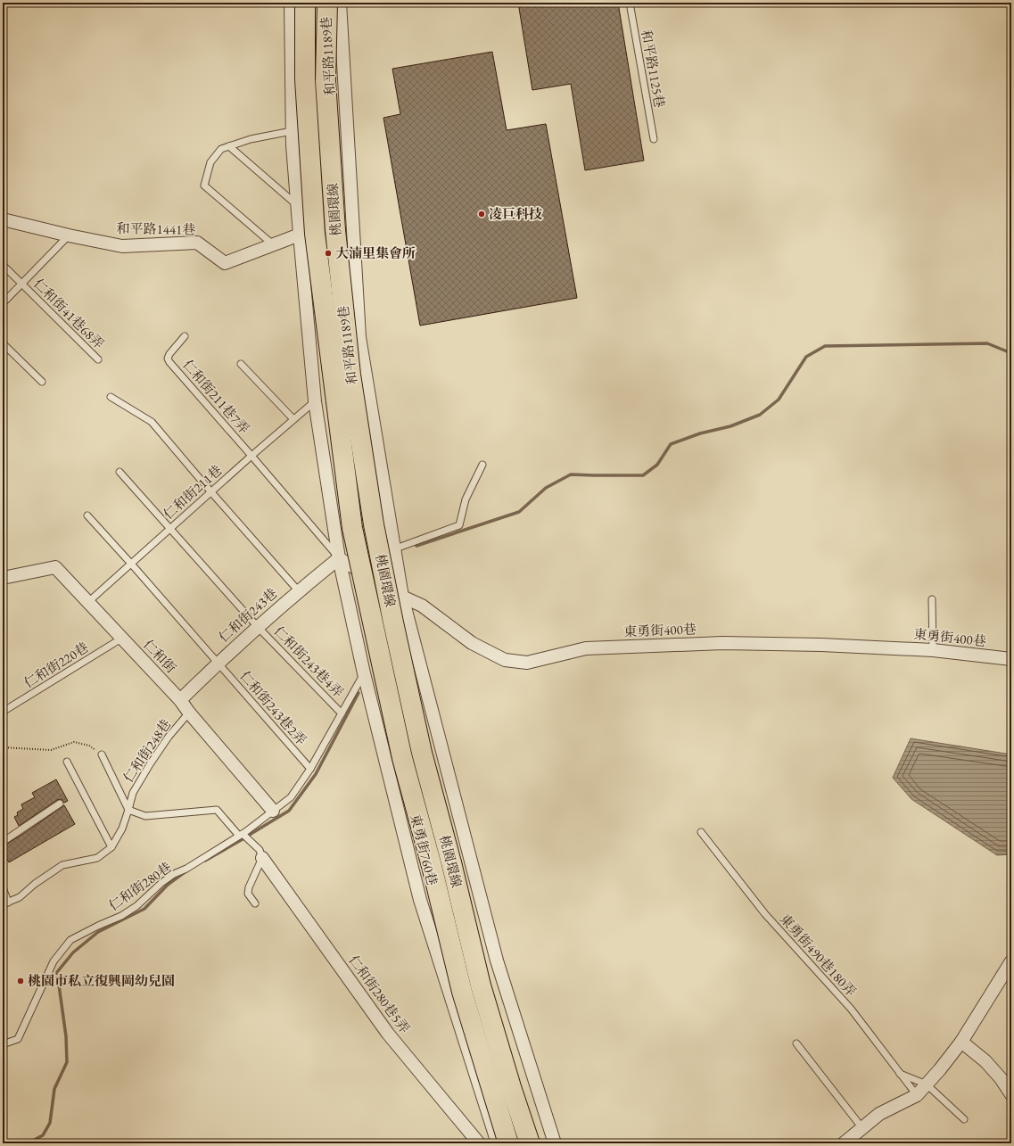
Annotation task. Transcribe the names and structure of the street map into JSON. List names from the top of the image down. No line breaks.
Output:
{"streets":{"highway":["桃園環線"],"street":["和平路1189巷","和平路1441巷","仁和街243巷","東勇街400巷","仁和街","東勇街760巷","仁和街280巷5弄"],"lane":["和平路1125巷","仁和街41巷68弄","仁和街211巷7弄","仁和街211巷","仁和街243巷4弄","仁和街220巷","仁和街243巷2弄","仁和街248巷","仁和街280巷","東勇街490巷180弄"]},"crossings":[["和平路1189巷","東勇街400巷"],["仁和街211巷7弄","仁和街211巷"],["仁和街211巷7弄","仁和街243巷"],["仁和街211巷7弄","東勇街400巷"],["仁和街211巷7弄","東勇街760巷"],["仁和街211巷","仁和街"],["仁和街211巷","仁和街243巷4弄"],["仁和街211巷","仁和街243巷2弄"],["仁和街243巷","東勇街400巷"],["仁和街243巷","仁和街"],["仁和街243巷","仁和街243巷4弄"],["仁和街243巷","仁和街243巷2弄"],["仁和街243巷","東勇街760巷"],["東勇街400巷","東勇街760巷"],["仁和街","仁和街220巷"],["仁和街","仁和街248巷"],["仁和街","仁和街280巷"],["仁和街243巷4弄","仁和街280巷"],["仁和街243巷2弄","仁和街280巷"],["東勇街760巷","仁和街280巷"]],"places":["凌巨科技","大湳里集會所","桃園市私立復興岡幼兒園"]}
